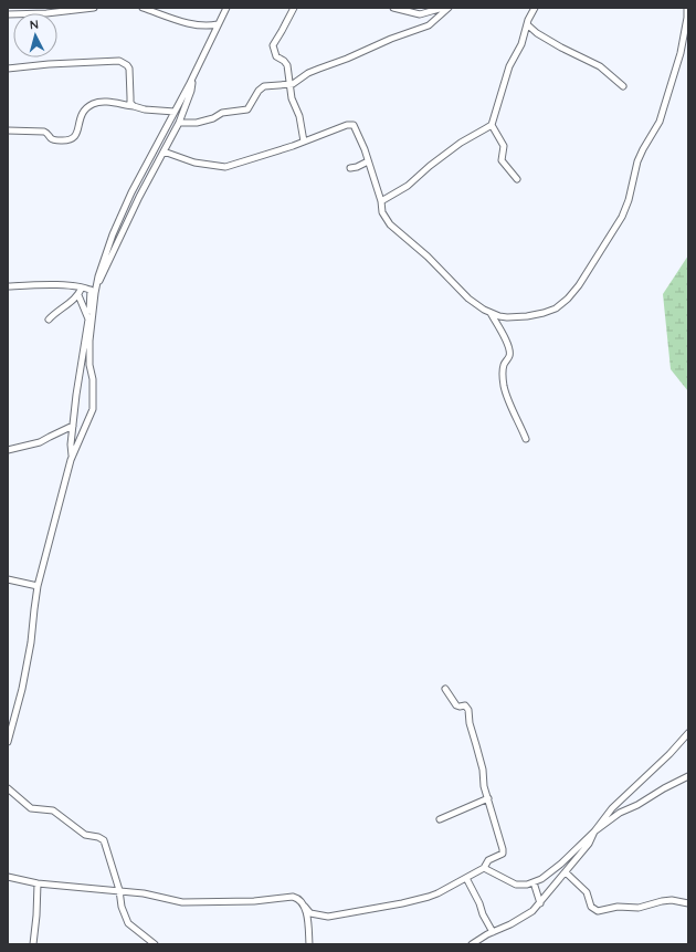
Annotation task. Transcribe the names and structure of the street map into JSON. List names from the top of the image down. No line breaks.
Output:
{"north":"top"}
